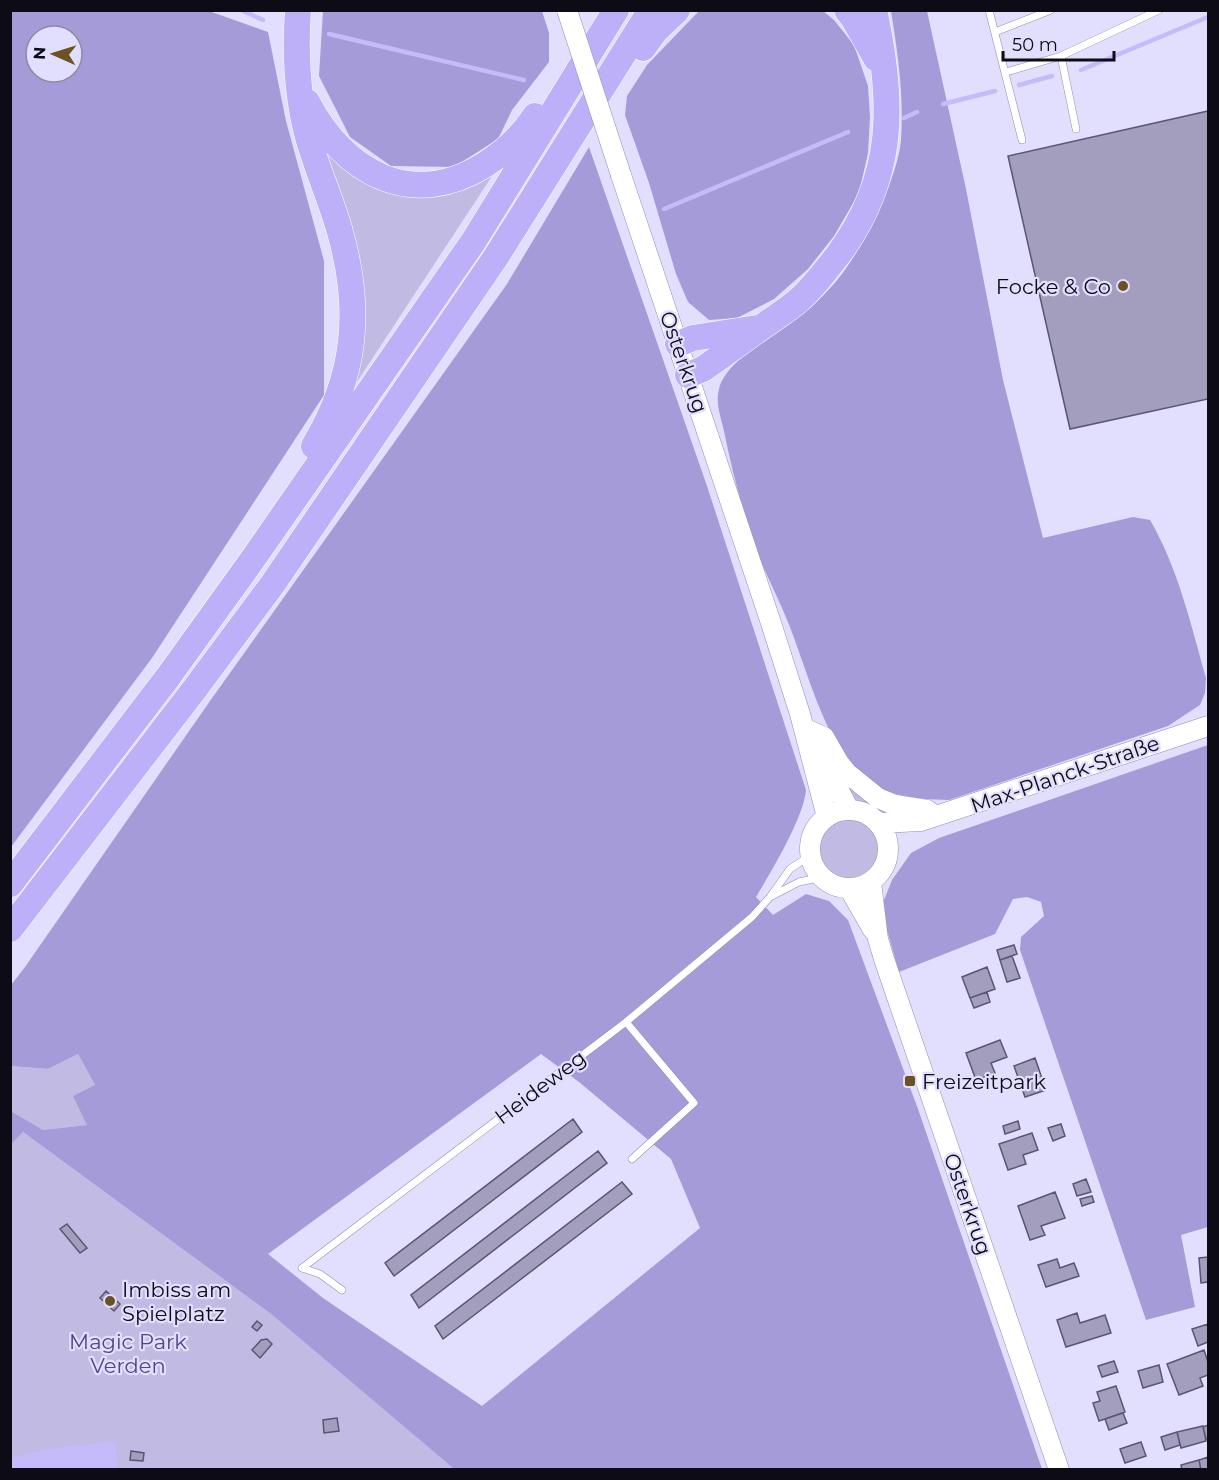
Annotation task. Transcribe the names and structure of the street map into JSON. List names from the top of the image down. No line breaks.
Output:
{"streets":{"main road":["Osterkrug","Max-Planck-Straße"],"lane":["Heideweg"]},"crossings":[["Osterkrug","Max-Planck-Straße"],["Osterkrug","Heideweg"],["Max-Planck-Straße","Heideweg"]],"parks":["Magic Park Verden"],"places":{"other":["Focke & Co","Imbiss am Spielplatz"],"transit":["Freizeitpark"]},"scale_bar":"50 m","north":"left"}
